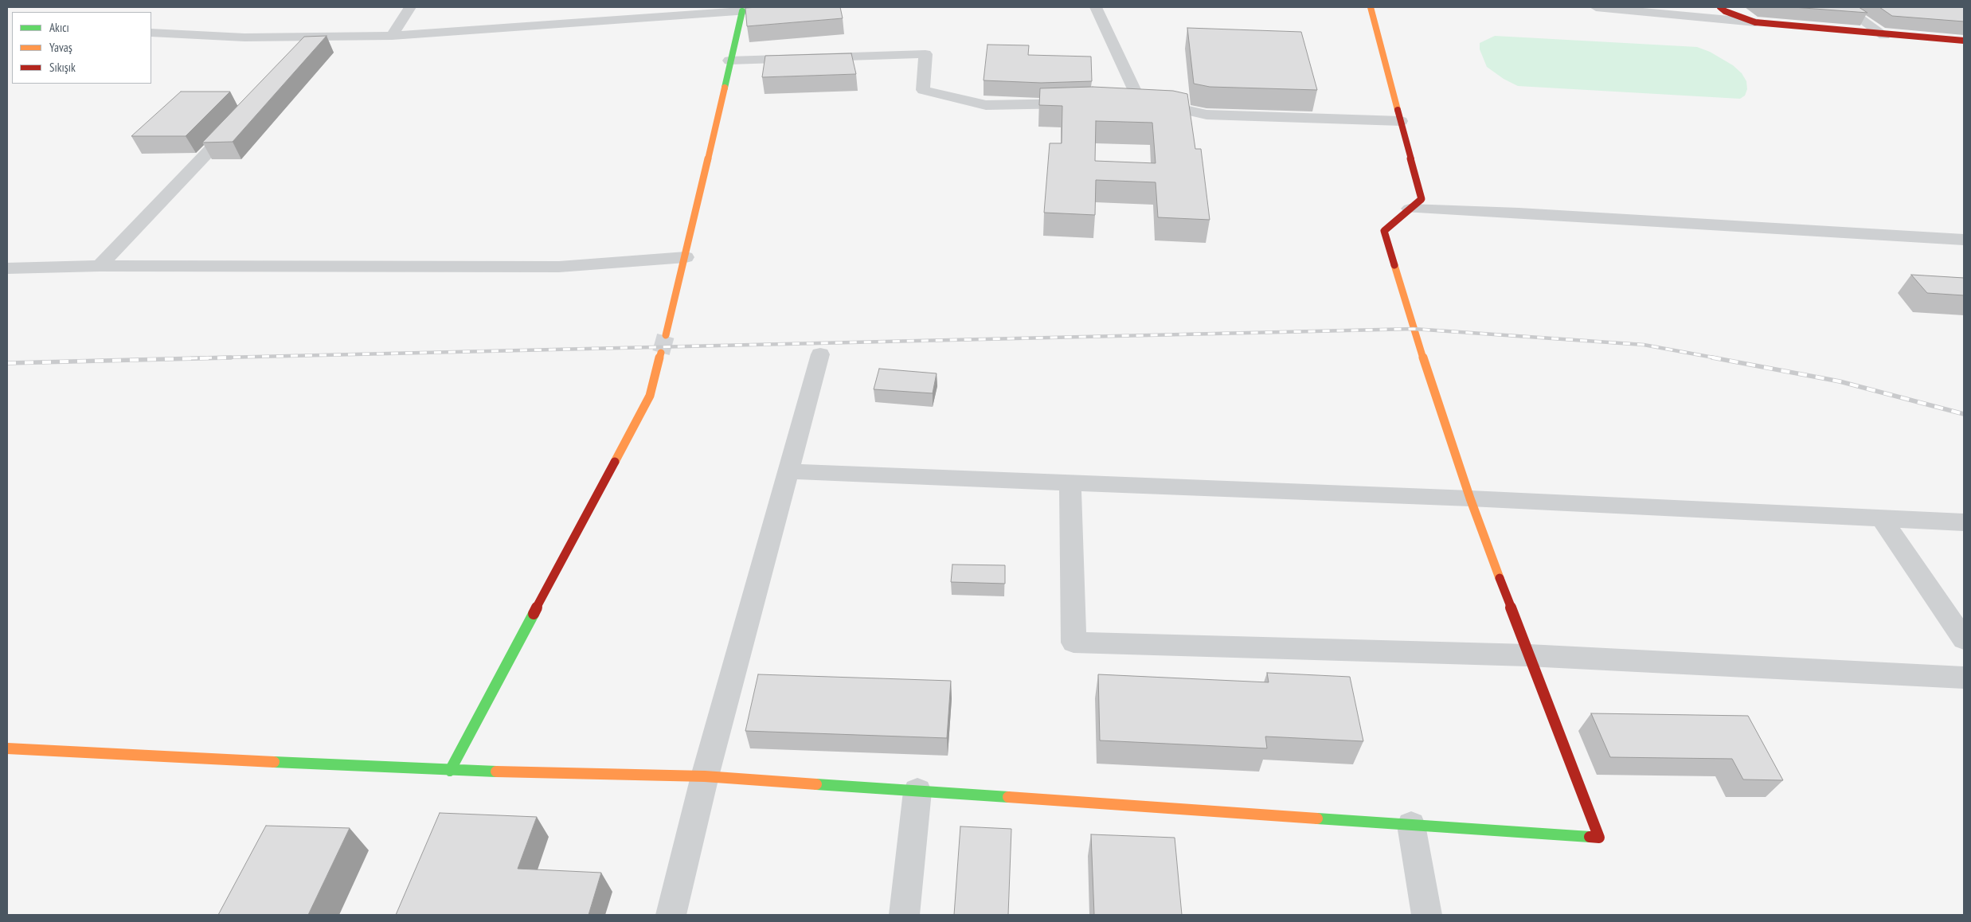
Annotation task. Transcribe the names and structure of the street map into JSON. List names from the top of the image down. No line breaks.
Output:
{"legend":["Akıcı","Yavaş","Sıkışık"]}
